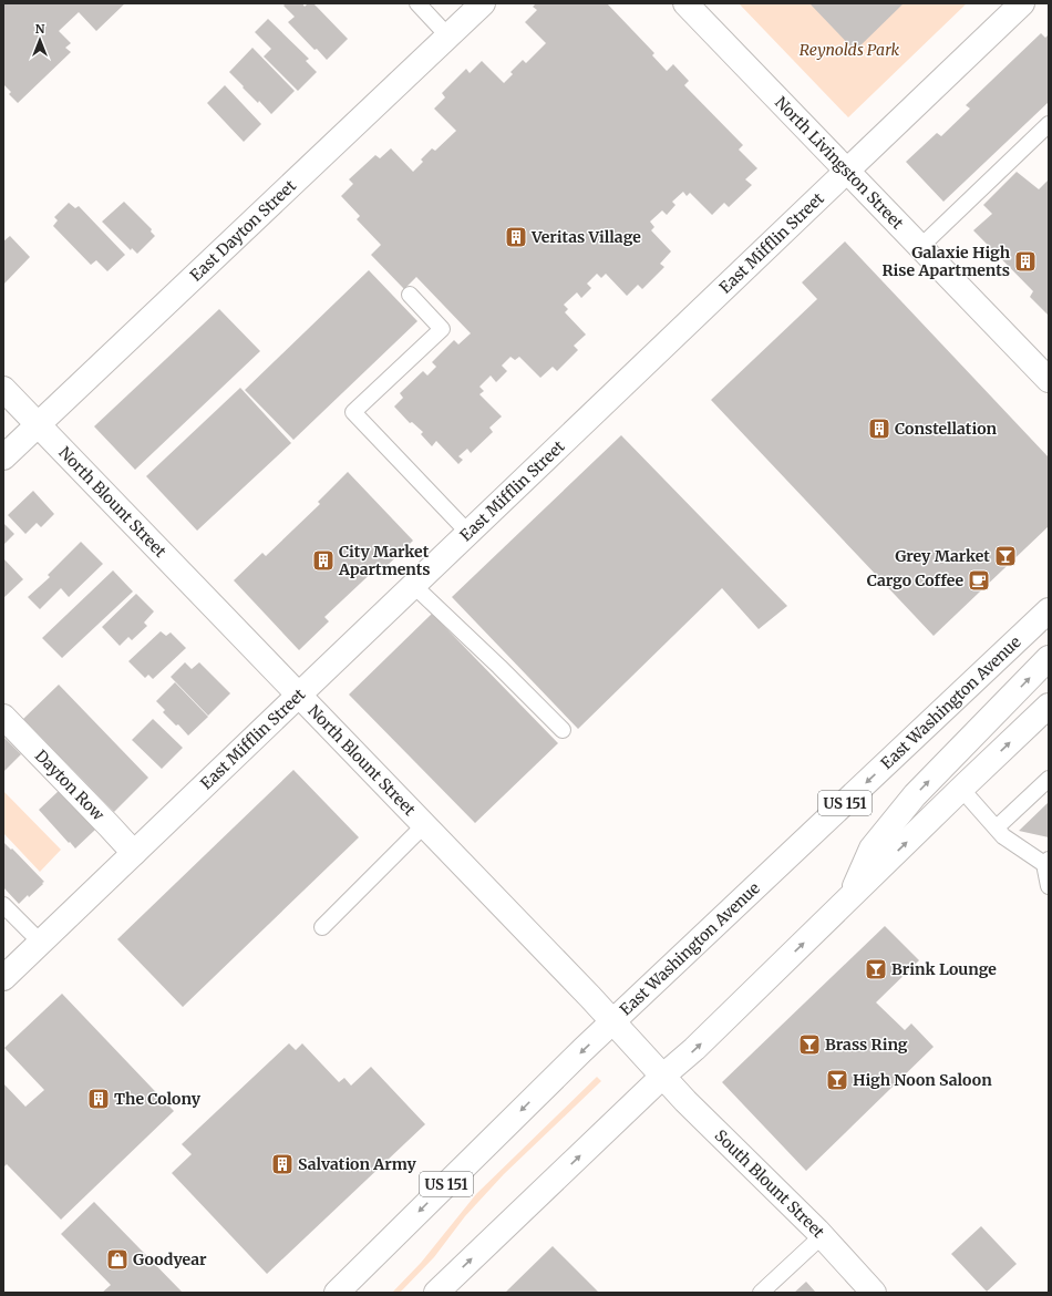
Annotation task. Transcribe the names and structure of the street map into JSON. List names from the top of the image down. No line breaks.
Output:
{"streets":{"street":["North Livingston Street","East Dayton Street","East Mifflin Street","North Blount Street","East Washington Avenue","Dayton Row","US 151","South Blount Street"]},"crossings":[["North Livingston Street","East Mifflin Street"],["East Dayton Street","North Blount Street"],["East Mifflin Street","North Blount Street"],["East Mifflin Street","Dayton Row"],["North Blount Street","East Washington Avenue"],["North Blount Street","South Blount Street"]],"parks":["Reynolds Park"],"places":{"building":["Veritas Village","Galaxie High Rise Apartments","Constellation","City Market Apartments","The Colony","Salvation Army"],"bar":["Grey Market","Brink Lounge","Brass Ring","High Noon Saloon"],"cafe":["Cargo Coffee"],"shop":["Goodyear"]},"north":"top"}
